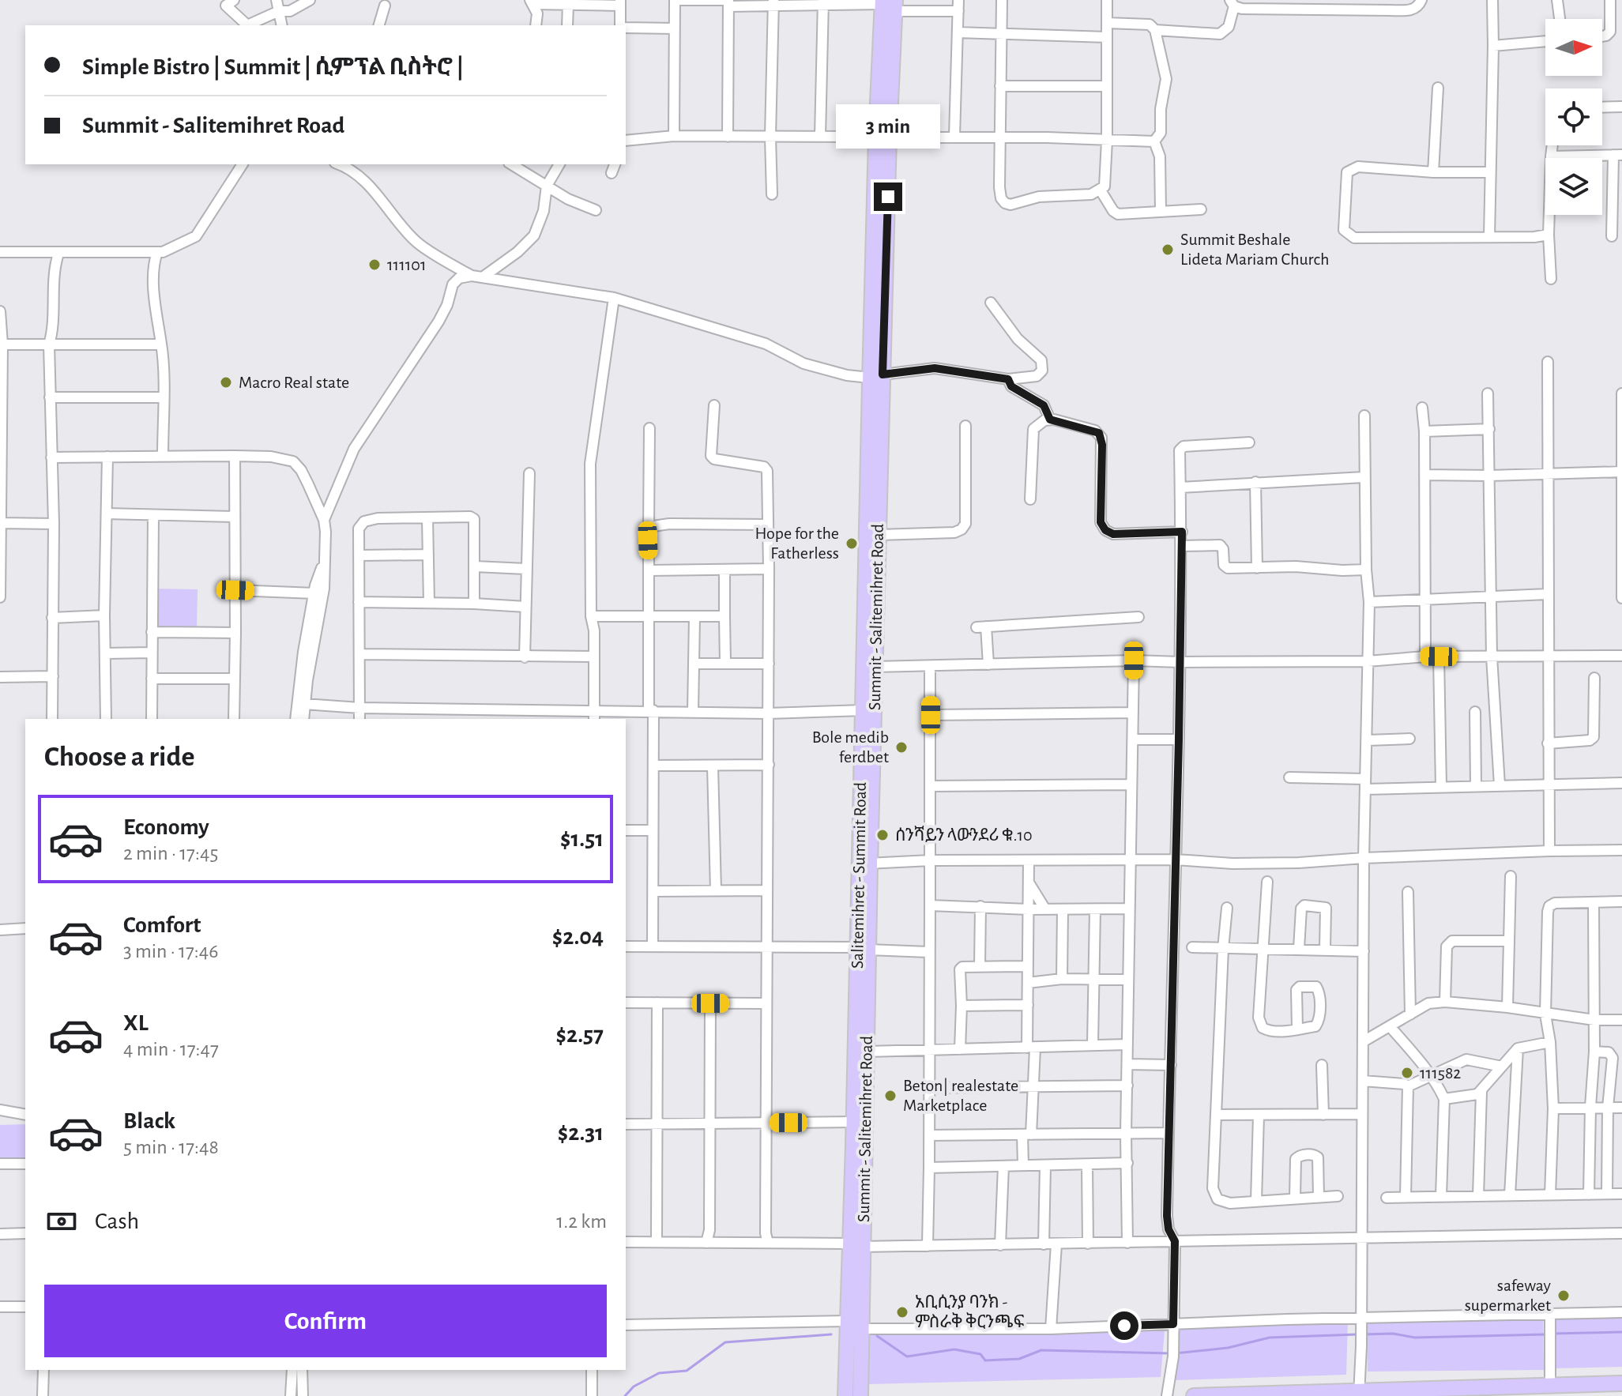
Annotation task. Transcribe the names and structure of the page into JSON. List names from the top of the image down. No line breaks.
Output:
{"streets":{"main road":["Summit - Salitemihret Road","Salitemihret - Summit Road"]},"crossings":[["Summit - Salitemihret Road","Salitemihret - Summit Road"]],"places":["Summit Beshale Lideta Mariam Church","111101","Macro Real state","Hope for the Fatherless","Bole medib ferdbet","ሰንሻይን ላውንደሪ ቁ.10","111582","Beton| realestate Marketplace","safeway supermarket","አቢሲንያ ባንክ - ምስራቅ ቅርንጫፍ"],"north":"right","page":{"banner":["Simple Bistro | Summit | ሲምፕል ቢስትሮ |","Summit - Salitemihret Road"],"bubble":"3 min","heading":"Choose a ride","list":[{"name":"Economy","note":"2 min · 17:45","value":"$1.51"},{"name":"Comfort","note":"3 min · 17:46","value":"$2.04"},{"name":"XL","note":"4 min · 17:47","value":"$2.57"},{"name":"Black","note":"5 min · 17:48","value":"$2.31"}],"pay":["Cash","1.2 km"],"buttons":"Confirm"}}
